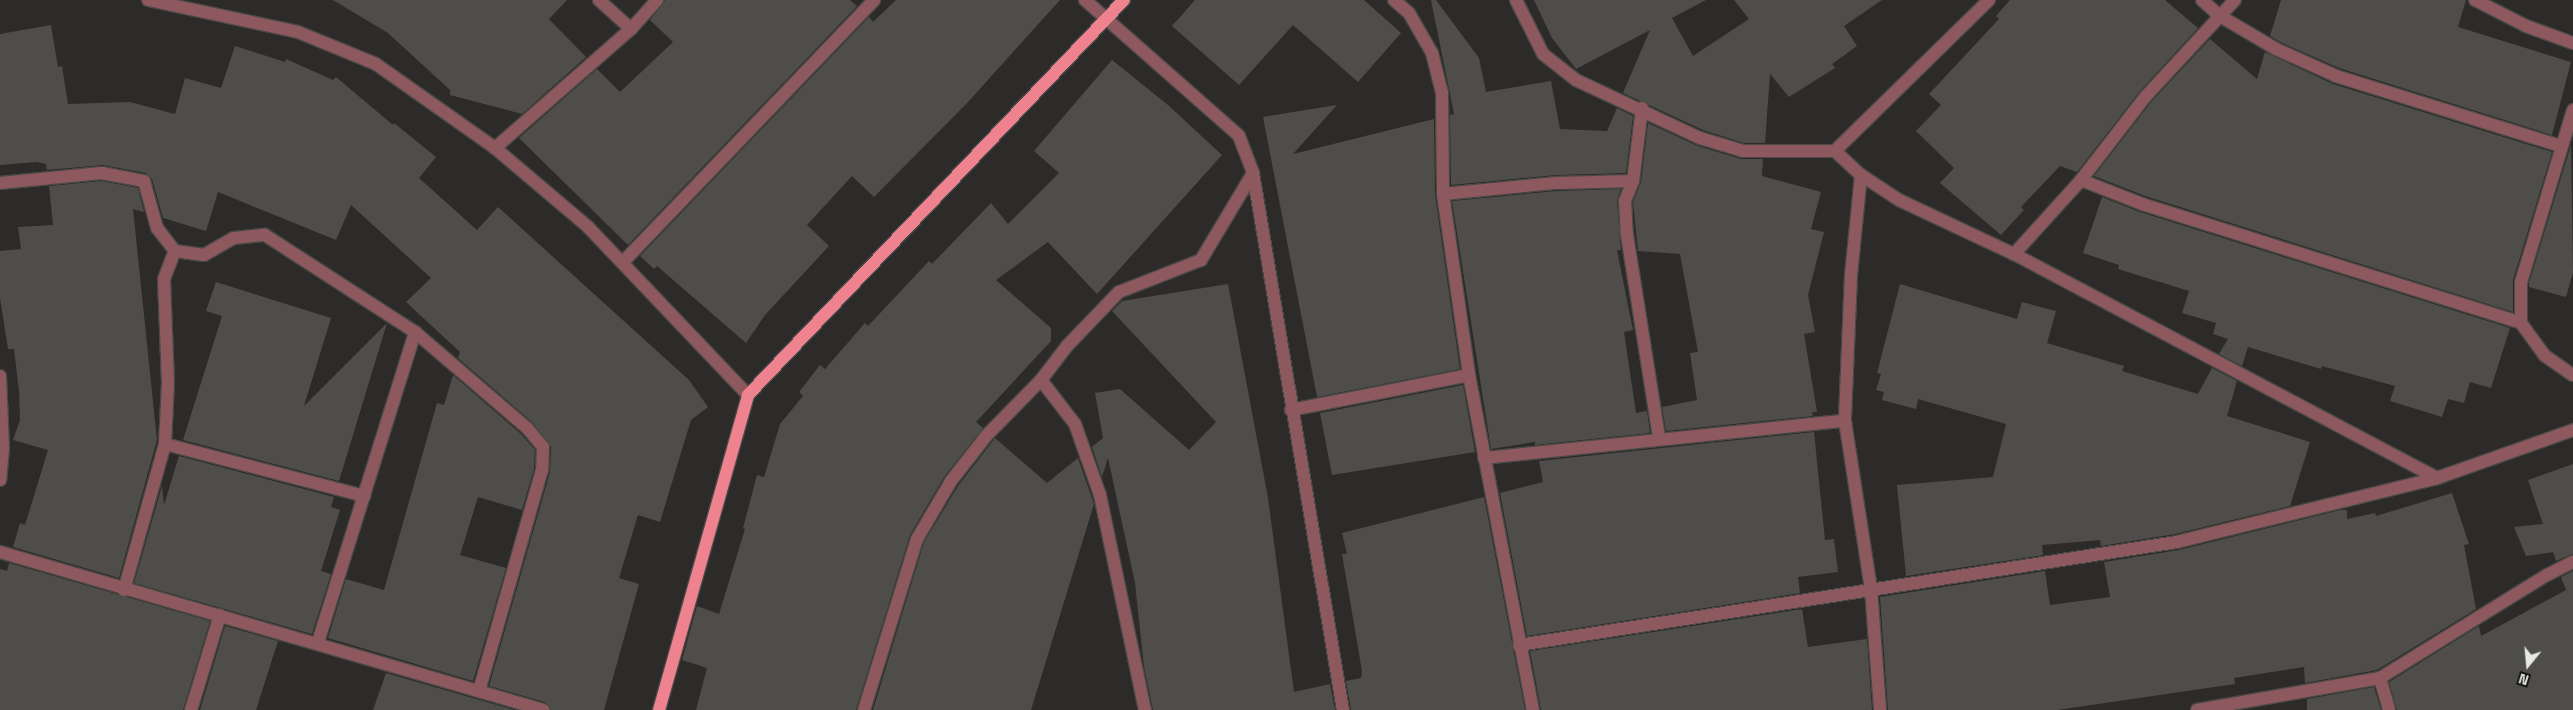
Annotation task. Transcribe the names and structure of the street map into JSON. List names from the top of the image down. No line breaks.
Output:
{"north":"bottom"}
